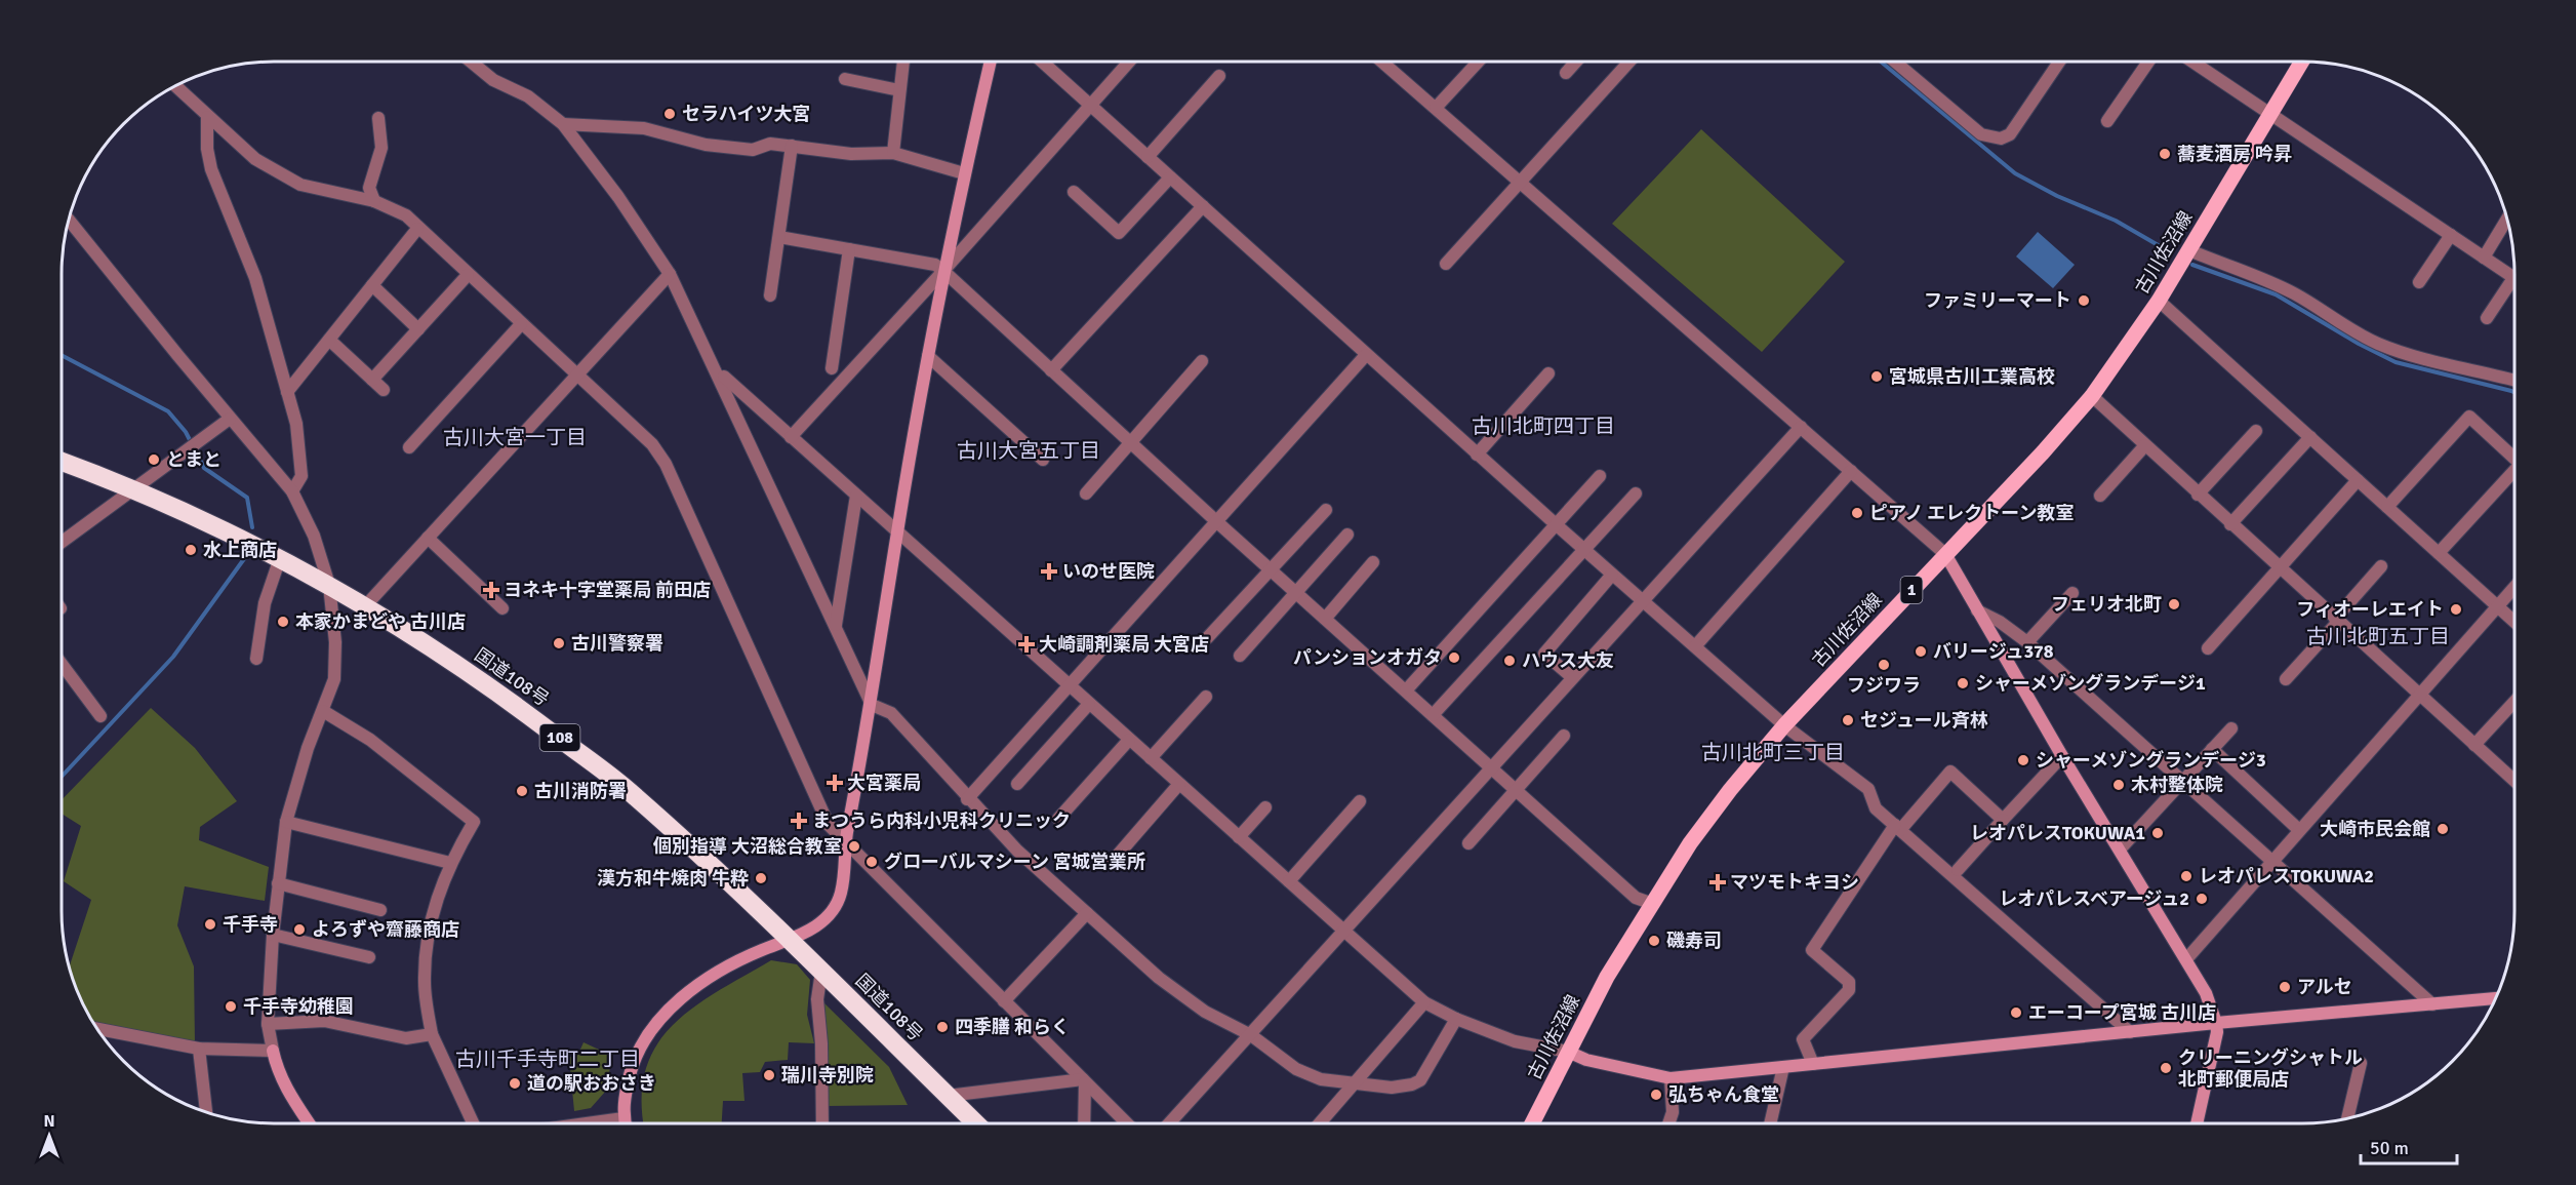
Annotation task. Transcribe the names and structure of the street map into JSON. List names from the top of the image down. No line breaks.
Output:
{"streets":{"highway":["国道108号","108"],"main road":["古川佐沼線","1"]},"districts":["古川北町四丁目","古川大宮一丁目","古川大宮五丁目","古川北町五丁目","古川北町三丁目","古川千手寺町二丁目"],"places":{"other":["セラハイツ大宮","蕎麦酒房 吟昇","ファミリーマート","宮城県古川工業高校","とまと","ピアノ エレクトーン教室","水上商店","フェリオ北町","フィオーレエイト","本家かまどや 古川店","古川警察署","バリージュ378","パンションオガタ","ハウス大友","フジワラ","シャーメゾングランデージ1","セジュール斉林","シャーメゾングランデージ3","木村整体院","古川消防署","大崎市民会館","レオパレスTOKUWA1","個別指導 大沼総合教室","グローバルマシーン 宮城営業所","レオパレスTOKUWA2","漢方和牛焼肉 牛粋","レオパレスベアージュ2","千手寺","よろずや齋藤商店","磯寿司","アルセ","千手寺幼稚園","エーコープ宮城 古川店","四季膳 和らく","クリーニングシャトル 北町郵便局店","瑞川寺別院","道の駅おおさき","弘ちゃん食堂"],"health":["いのせ医院","ヨネキ十字堂薬局 前田店","大崎調剤薬局 大宮店","大宮薬局","まつうら内科小児科クリニック","マツモトキヨシ"]},"scale_bar":"50 m","north":"top"}
